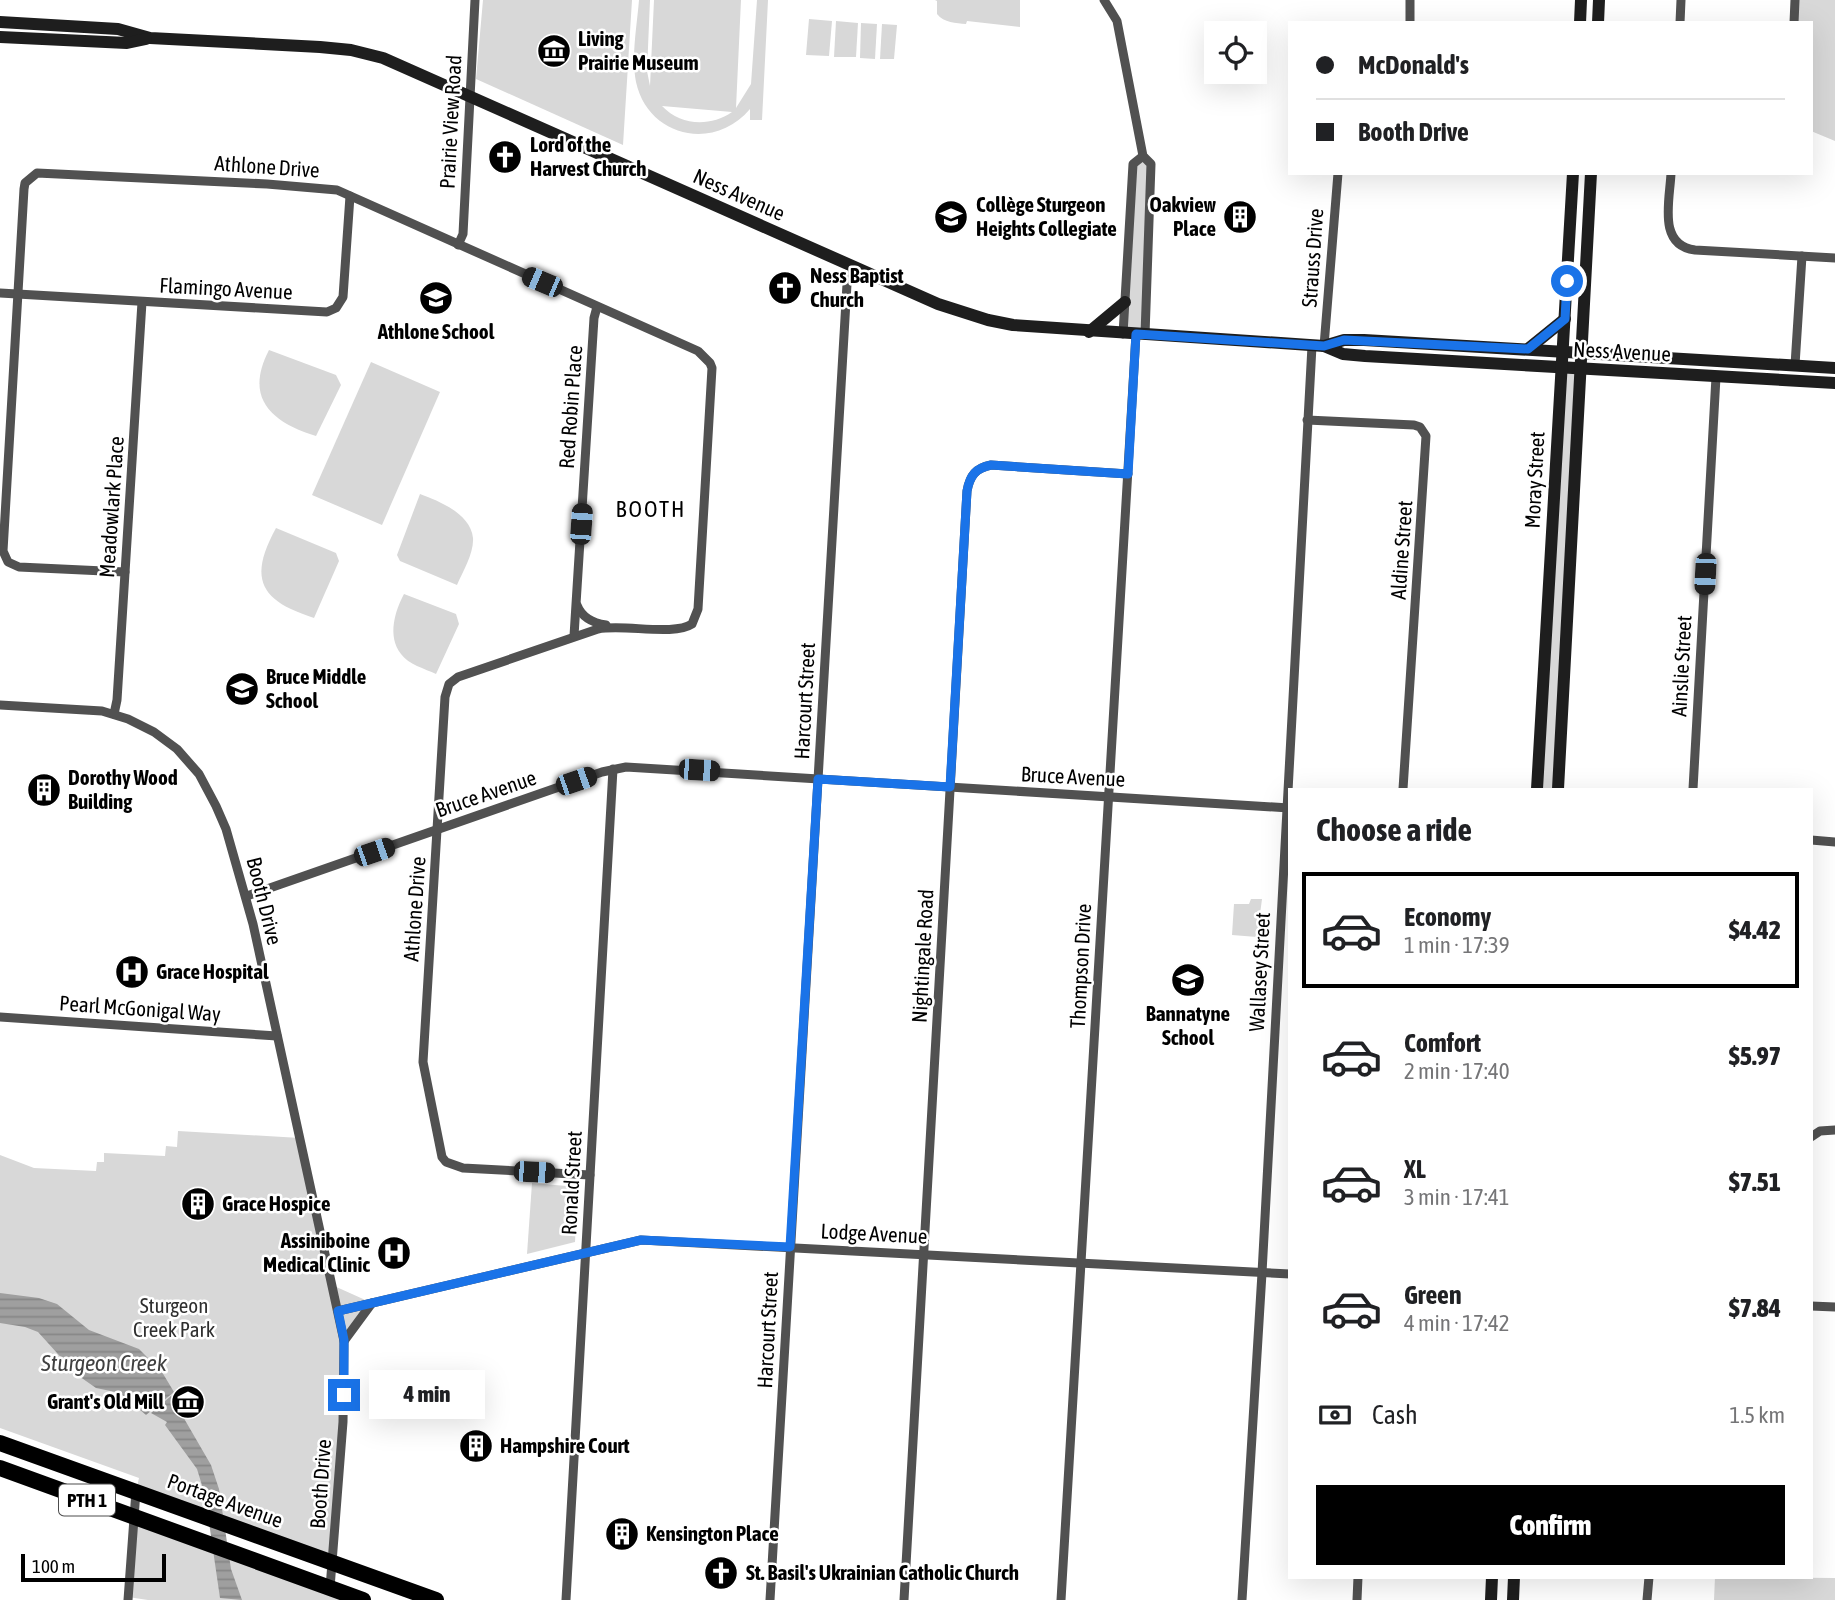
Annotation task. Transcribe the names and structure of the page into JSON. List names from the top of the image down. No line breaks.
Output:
{"streets":{"highway":["PTH 1","Portage Avenue"],"main road":["Ness Avenue","Moray Street"],"street":["Prairie View Road","Athlone Drive","Strauss Drive","Flamingo Avenue","Red Robin Place","Meadowlark Place","Aldine Street","Ainslie Street","Harcourt Street","Bruce Avenue","Booth Drive","Nightingale Road","Thompson Drive","Wallasey Street","Pearl McGonigal Way","Ronald Street","Lodge Avenue"]},"crossings":[["Prairie View Road","Athlone Drive"],["Prairie View Road","Ness Avenue"],["Athlone Drive","Flamingo Avenue"],["Athlone Drive","Red Robin Place"],["Athlone Drive","Meadowlark Place"],["Athlone Drive","Bruce Avenue"],["Athlone Drive","Ronald Street"],["Ness Avenue","Strauss Drive"],["Ness Avenue","Moray Street"],["Ness Avenue","Ainslie Street"],["Ness Avenue","Harcourt Street"],["Ness Avenue","Thompson Drive"],["Ness Avenue","Wallasey Street"],["Strauss Drive","Wallasey Street"],["Flamingo Avenue","Meadowlark Place"],["Meadowlark Place","Booth Drive"],["Aldine Street","Wallasey Street"],["Harcourt Street","Bruce Avenue"],["Harcourt Street","Lodge Avenue"],["Bruce Avenue","Booth Drive"],["Bruce Avenue","Nightingale Road"],["Bruce Avenue","Thompson Drive"],["Bruce Avenue","Wallasey Street"],["Bruce Avenue","Ronald Street"],["Booth Drive","Pearl McGonigal Way"],["Booth Drive","Lodge Avenue"],["Booth Drive","PTH 1"],["Booth Drive","Portage Avenue"],["Nightingale Road","Thompson Drive"],["Nightingale Road","Lodge Avenue"],["Thompson Drive","Lodge Avenue"],["Wallasey Street","Lodge Avenue"],["Ronald Street","Lodge Avenue"]],"districts":["BOOTH"],"water":["Sturgeon Creek"],"parks":["Sturgeon Creek Park"],"places":{"museum":["Living Prairie Museum","Grant's Old Mill"],"church":["Lord of the Harvest Church","Ness Baptist Church","St. Basil's Ukrainian Catholic Church"],"school or university":["Collège Sturgeon Heights Collegiate","Athlone School","Bruce Middle School","Bannatyne School"],"building":["Oakview Place","Dorothy Wood Building","Grace Hospice","Hampshire Court","Kensington Place"],"hospital":["Grace Hospital","Assiniboine Medical Clinic"]},"scale_bar":"100 m","page":{"banner":["McDonald's","Booth Drive"],"heading":"Choose a ride","list":[{"name":"Economy","note":"1 min · 17:39","value":"$4.42"},{"name":"Comfort","note":"2 min · 17:40","value":"$5.97"},{"name":"XL","note":"3 min · 17:41","value":"$7.51"},{"name":"Green","note":"4 min · 17:42","value":"$7.84"}],"bubble":"4 min","pay":["Cash","1.5 km"],"buttons":"Confirm","scale":"100 m"}}
